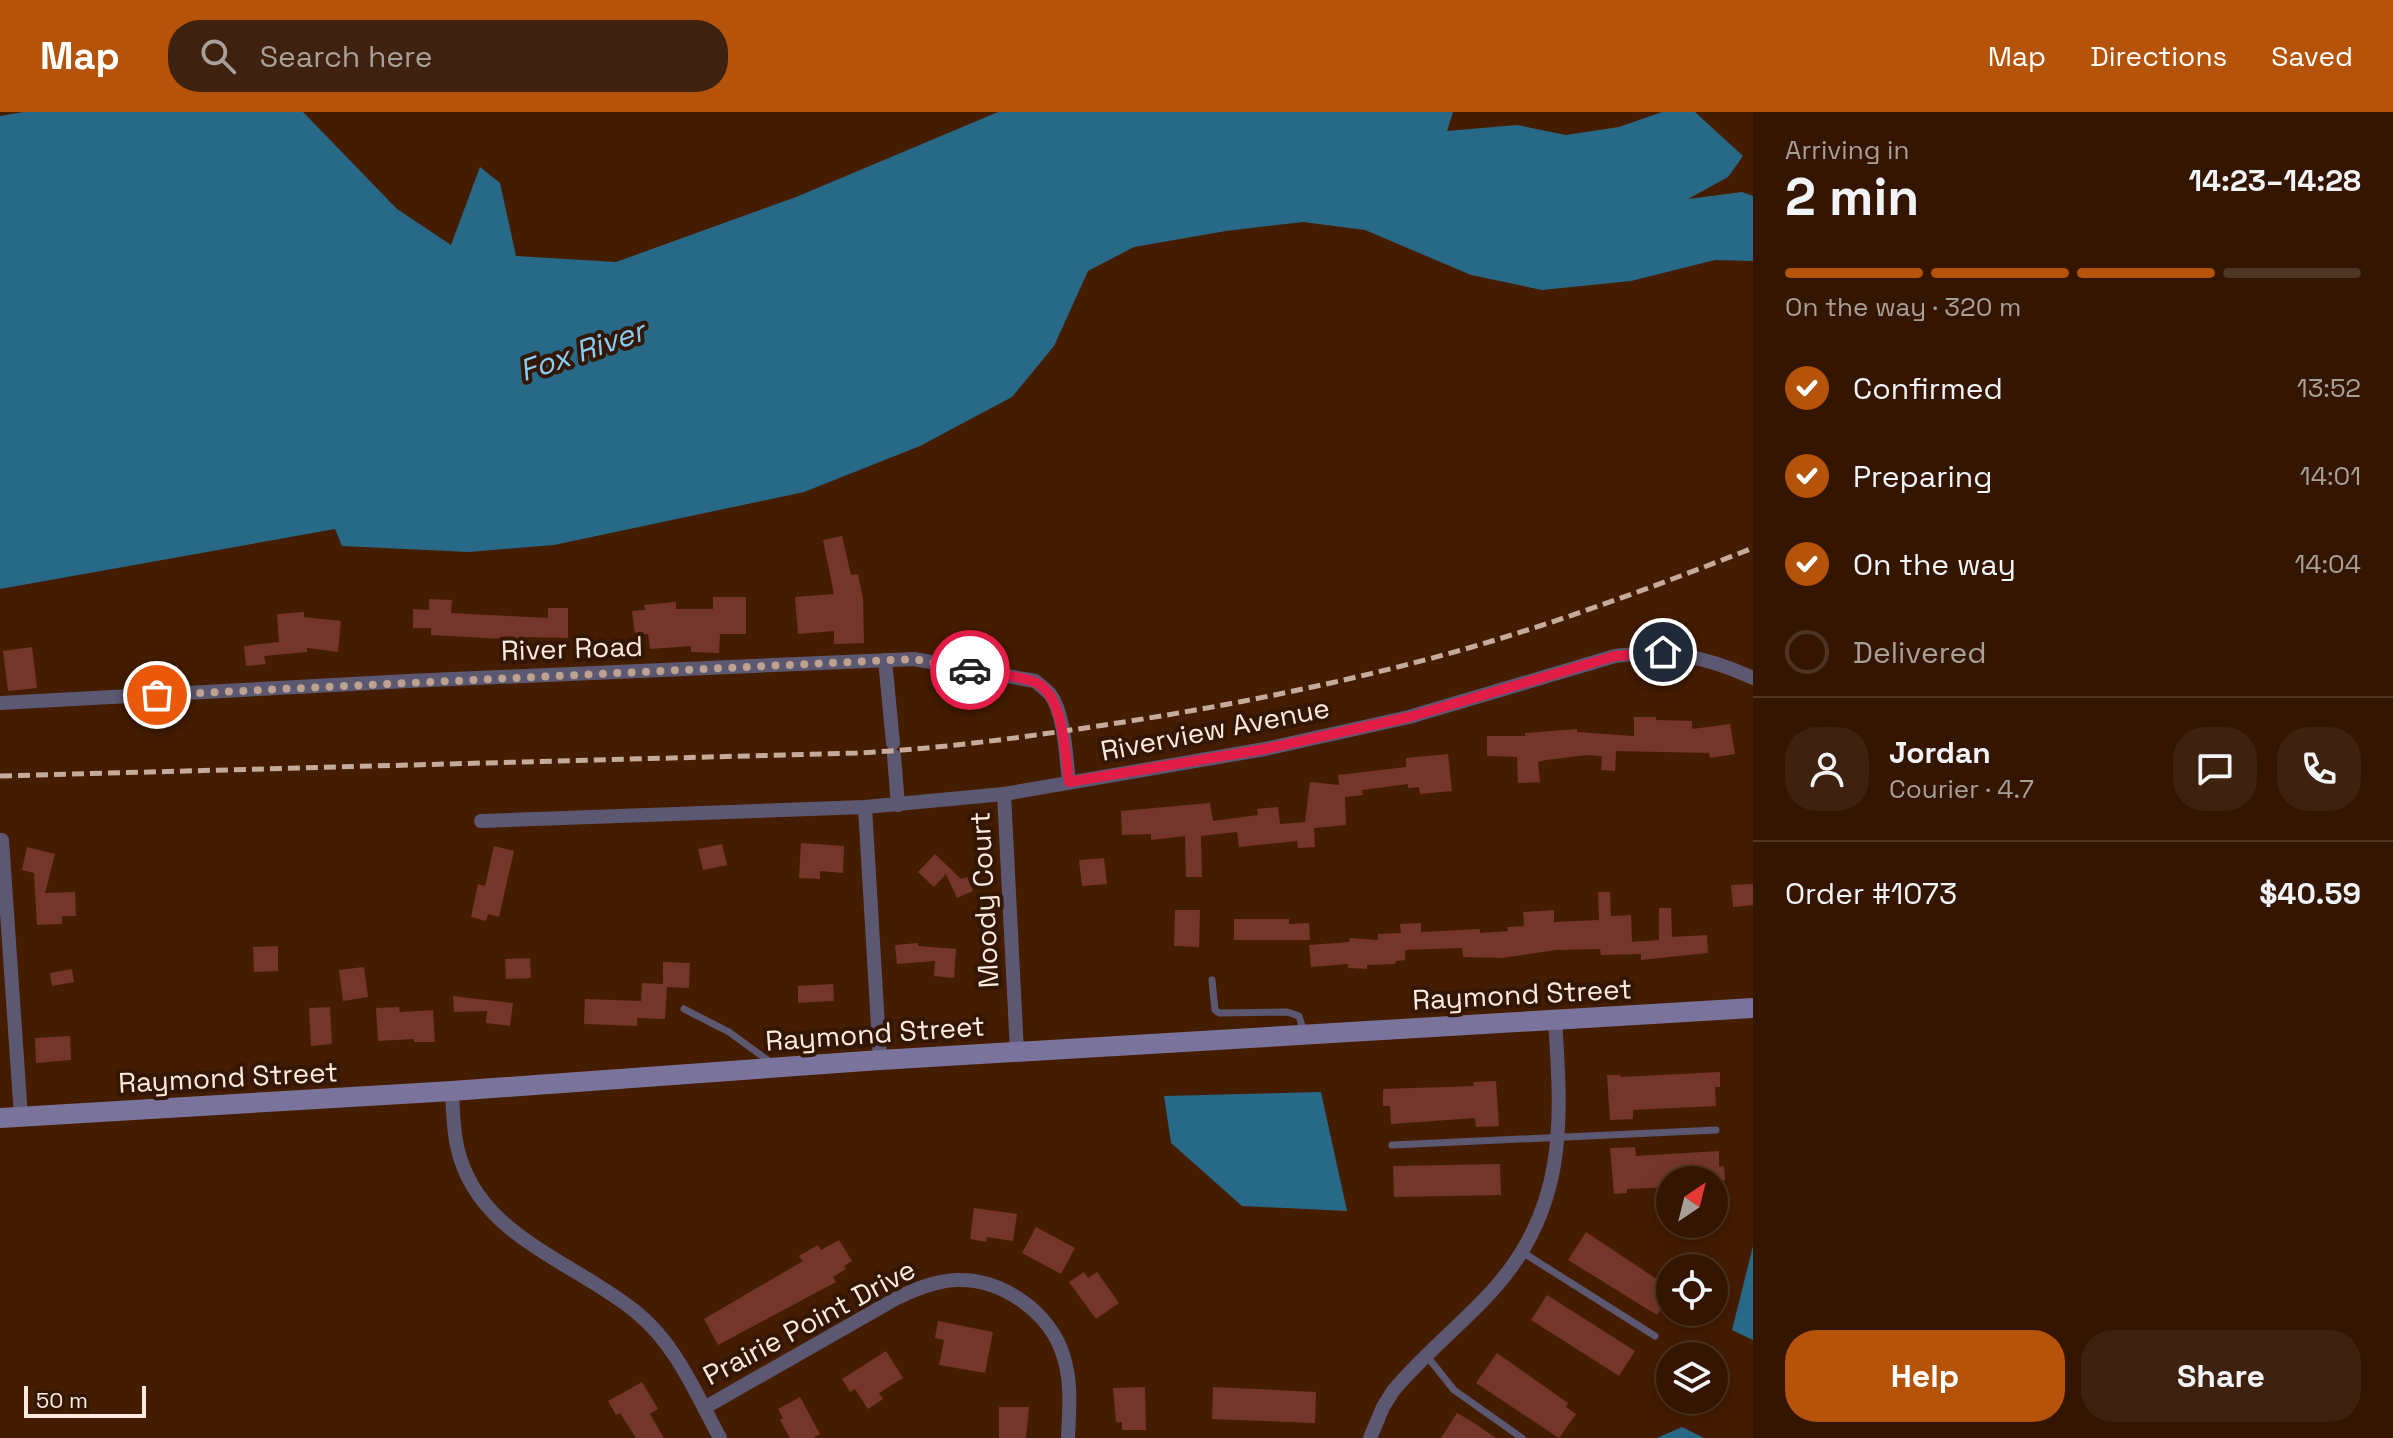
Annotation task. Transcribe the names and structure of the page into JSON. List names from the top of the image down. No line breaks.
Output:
{"streets":{"street":["River Road","Riverview Avenue","Moody Court","Raymond Street","Prairie Point Drive"]},"crossings":[["River Road","Riverview Avenue"],["Riverview Avenue","Moody Court"],["Moody Court","Raymond Street"]],"water":["Fox River"],"scale_bar":"50 m","north":"top right","page":{"header":"Map","search":"Search here","nav":["Map","Directions","Saved"],"heading":["2 min","Arriving in","14:23–14:28"],"panel":["Jordan","Courier · 4.7","Order #1073","$40.59"],"bar":"On the way · 320 m","list":[["Confirmed","13:52"],["Preparing","14:01"],["On the way","14:04"],"Delivered"],"buttons":["Help","Share"],"scale":"50 m"}}
